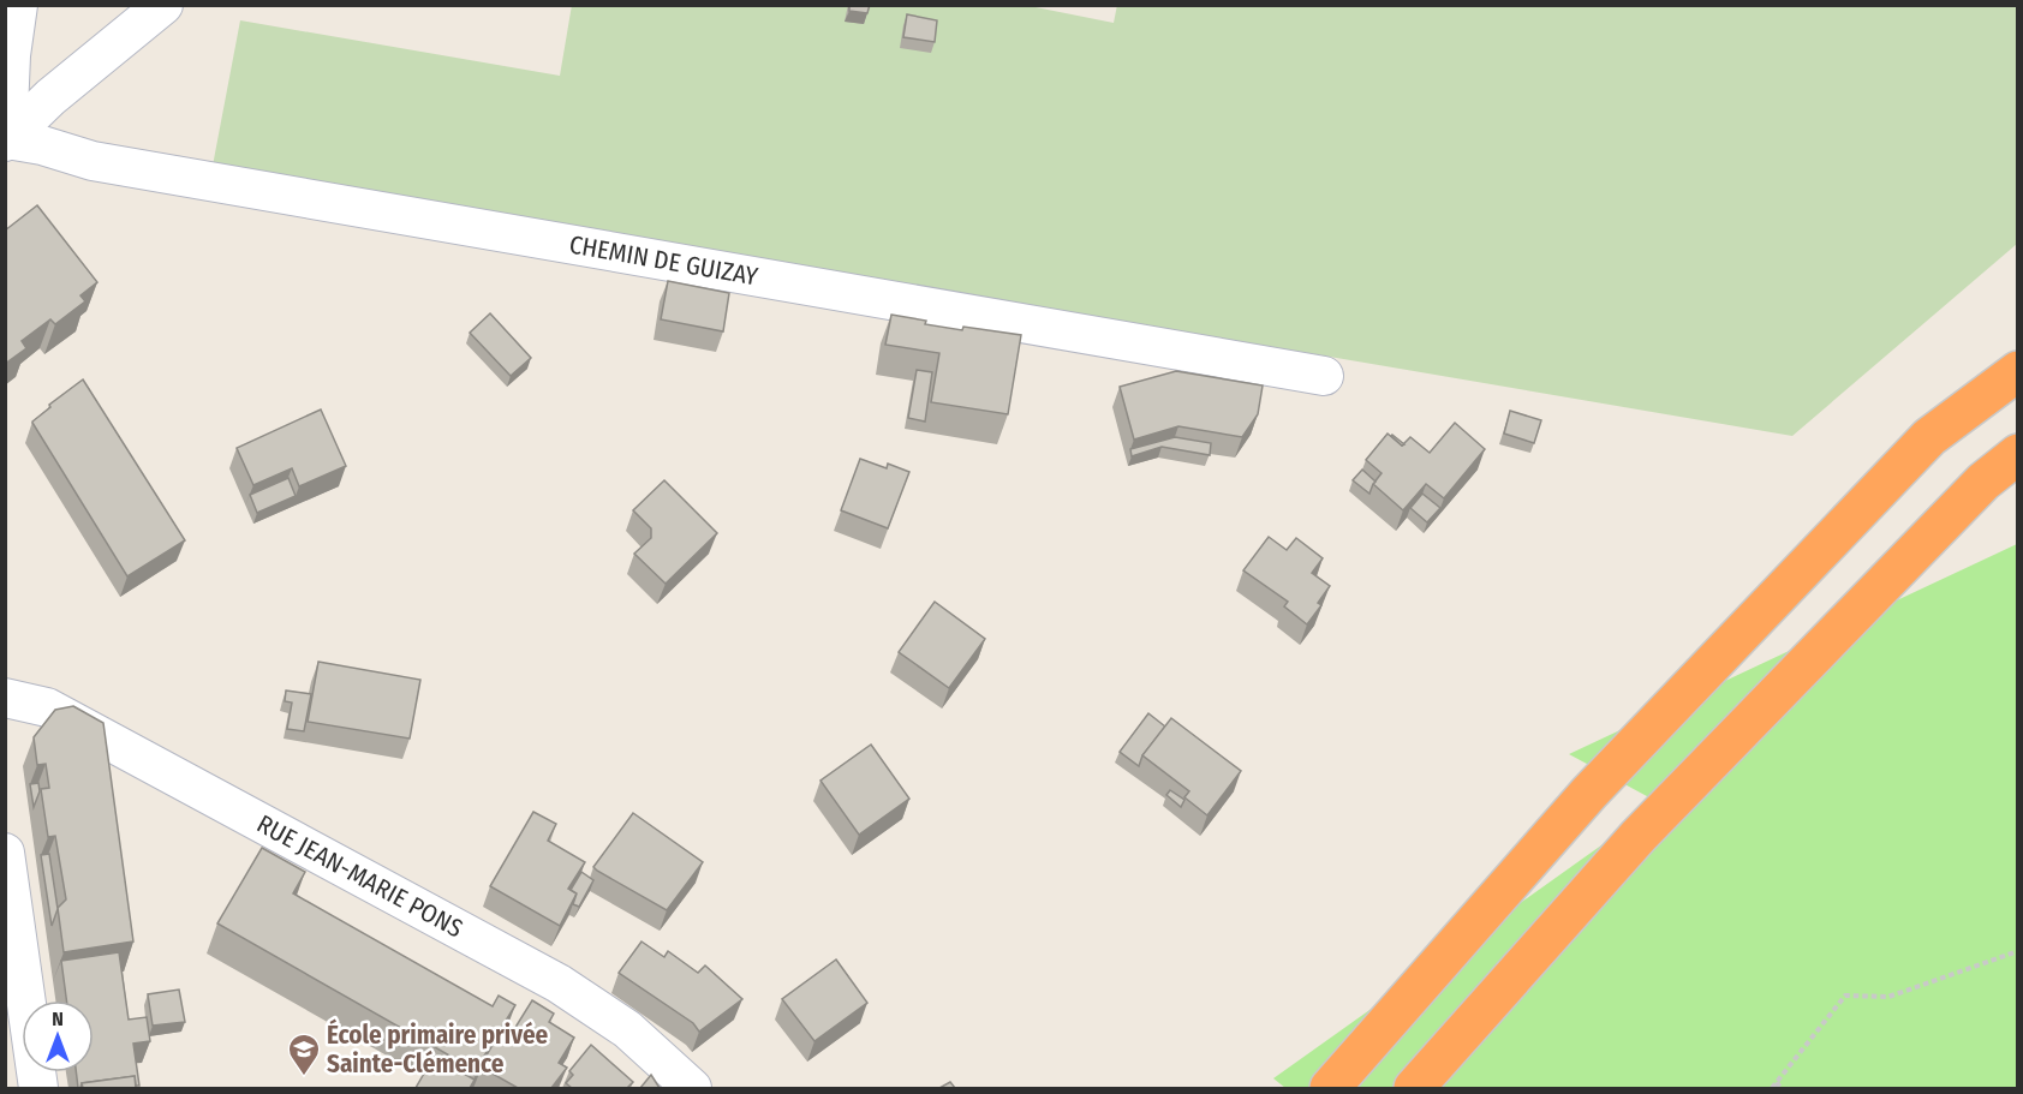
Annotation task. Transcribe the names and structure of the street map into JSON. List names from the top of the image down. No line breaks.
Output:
{"streets":{"street":["CHEMIN DE GUIZAY","RUE JEAN-MARIE PONS"]},"places":{"school or university":["École primaire privée Sainte-Clémence"]},"north":"top"}
